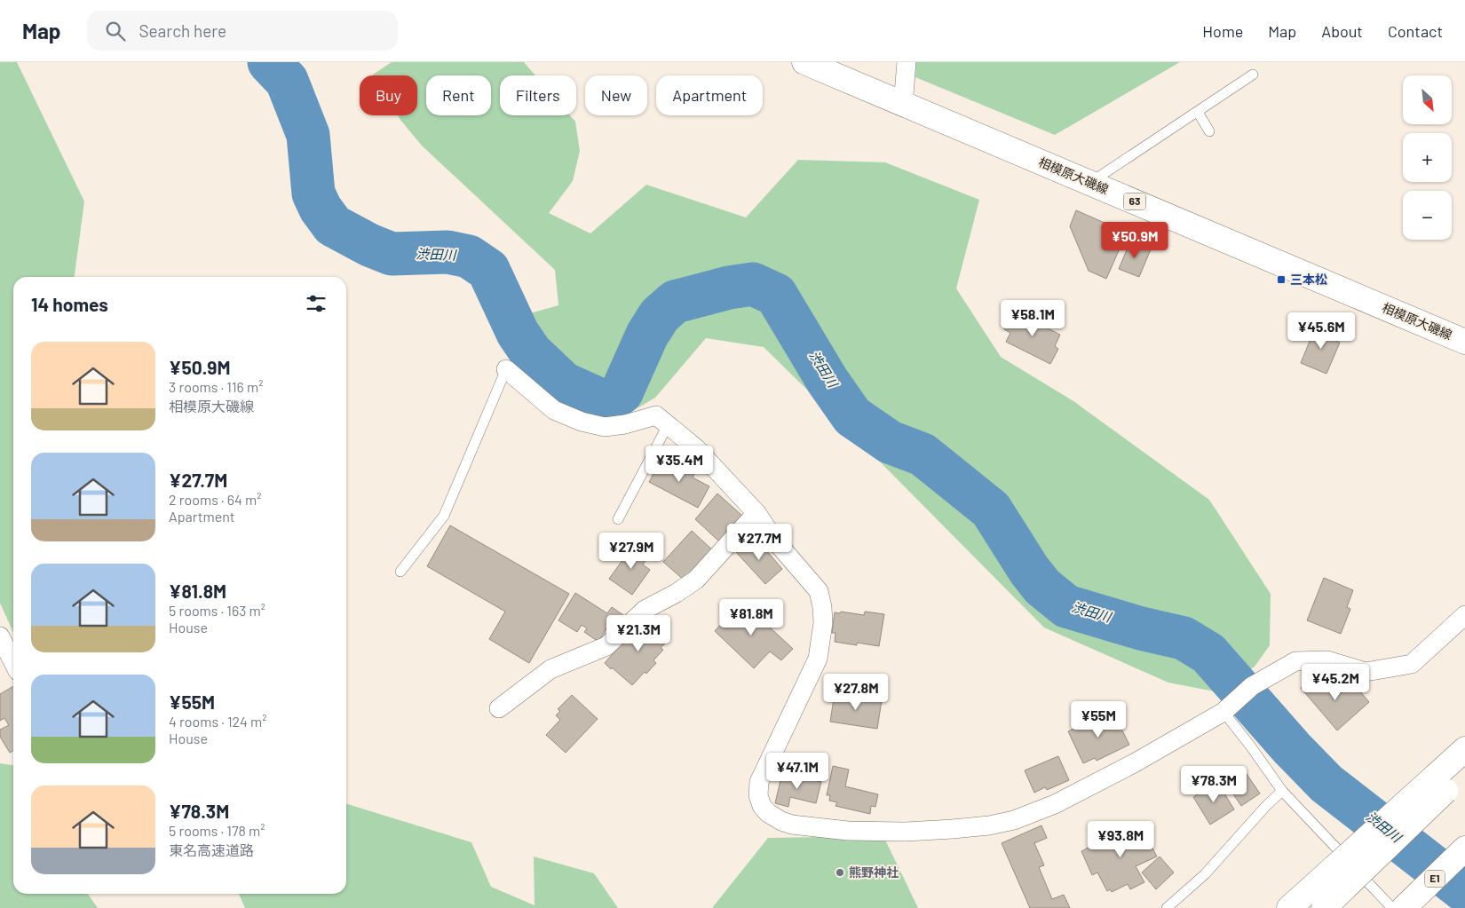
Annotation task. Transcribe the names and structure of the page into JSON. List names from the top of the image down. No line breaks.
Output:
{"streets":{"main road":["相模原大磯線","63","E1"]},"water":["渋田川"],"places":{"transit":["三本松"],"other":["熊野神社"]},"north":"bottom right","page":{"header":"Map","search":"Search here","nav":["Home","Map","About","Contact"],"map_buttons":["+","−"],"chip":["Buy","Rent","Filters","New","Apartment"],"price":["¥50.9M","¥58.1M","¥45.6M","¥35.4M","¥27.7M","¥27.9M","¥81.8M","¥21.3M","¥45.2M","¥27.8M","¥55M","¥47.1M","¥78.3M","¥93.8M"],"heading":"14 homes","list":[{"name":"¥50.9M","note":"3 rooms · 116 m² · 相模原大磯線"},{"name":"¥27.7M","note":"2 rooms · 64 m² · Apartment"},{"name":"¥81.8M","note":"5 rooms · 163 m² · House"},{"name":"¥55M","note":"4 rooms · 124 m² · House"},{"name":"¥78.3M","note":"5 rooms · 178 m² · 東名高速道路"}]}}
